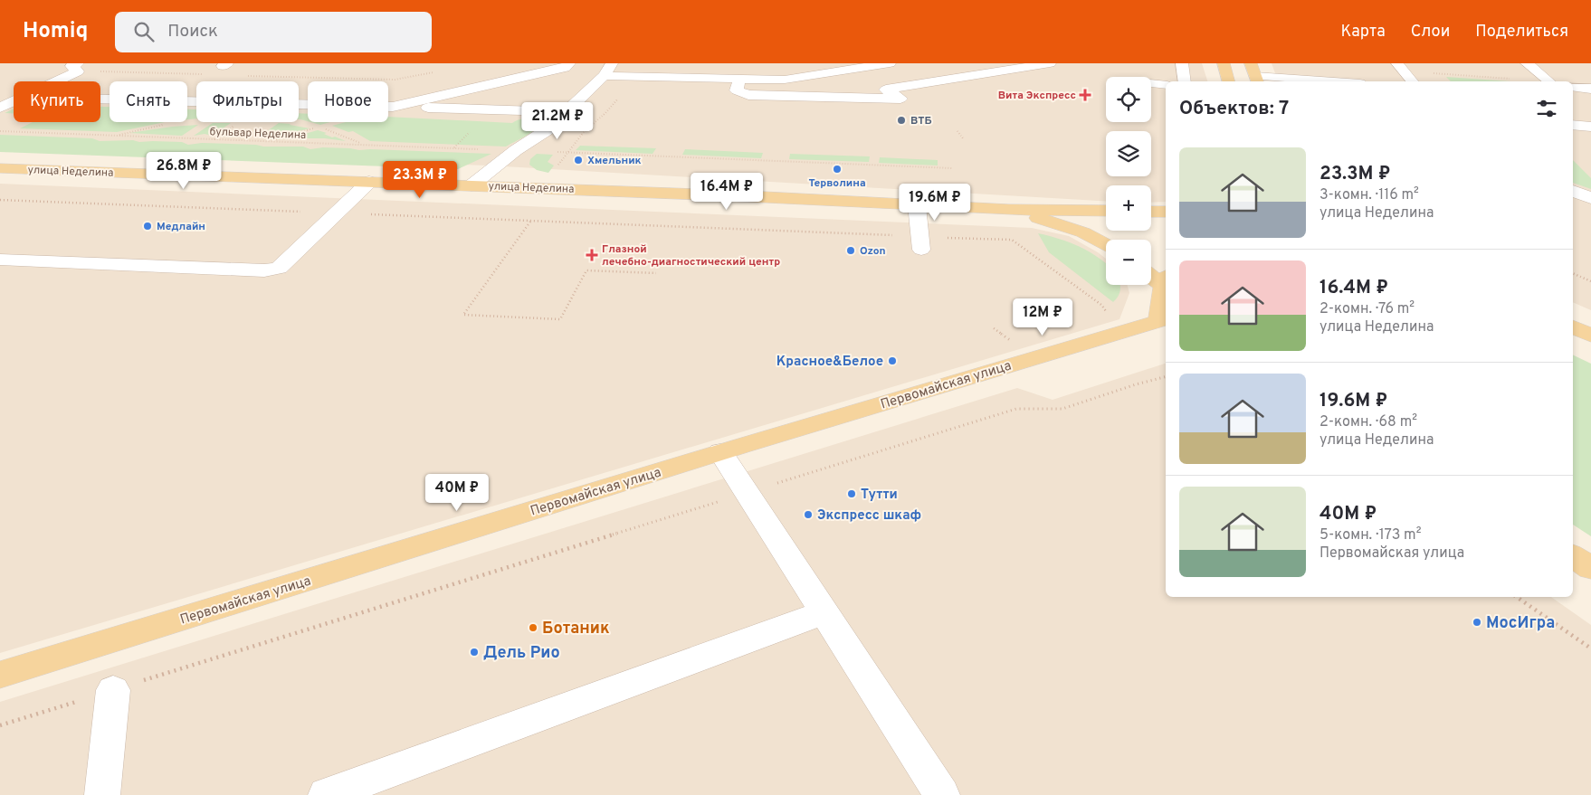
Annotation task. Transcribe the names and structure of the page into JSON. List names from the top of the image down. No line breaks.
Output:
{"streets":{"main road":["улица Неделина","Первомайская улица"],"path":["бульвар Неделина"]},"places":{"health":["Вита Экспресс","Глазной лечебно-диагностический центр"],"other":["ВТБ","Хмельник","Терволина","Медлайн","Ozon","Красное&Белое","Тутти","Экспресс шкаф","МосИгра","Ботаник","Дель Рио"]},"page":{"header":"Homiq","search":"Поиск","nav":["Карта","Слои","Поделиться"],"map_buttons":["+","−"],"chip":["Купить","Снять","Фильтры","Новое"],"heading":"Объектов: 7","price":["21.2M ₽","26.8M ₽","23.3M ₽","16.4M ₽","19.6M ₽","12M ₽","40M ₽"],"list":[{"name":"23.3M ₽","note":"3-комн. · 116 m² · улица Неделина"},{"name":"16.4M ₽","note":"2-комн. · 76 m² · улица Неделина"},{"name":"19.6M ₽","note":"2-комн. · 68 m² · улица Неделина"},{"name":"40M ₽","note":"5-комн. · 173 m² · Первомайская улица"}]}}
